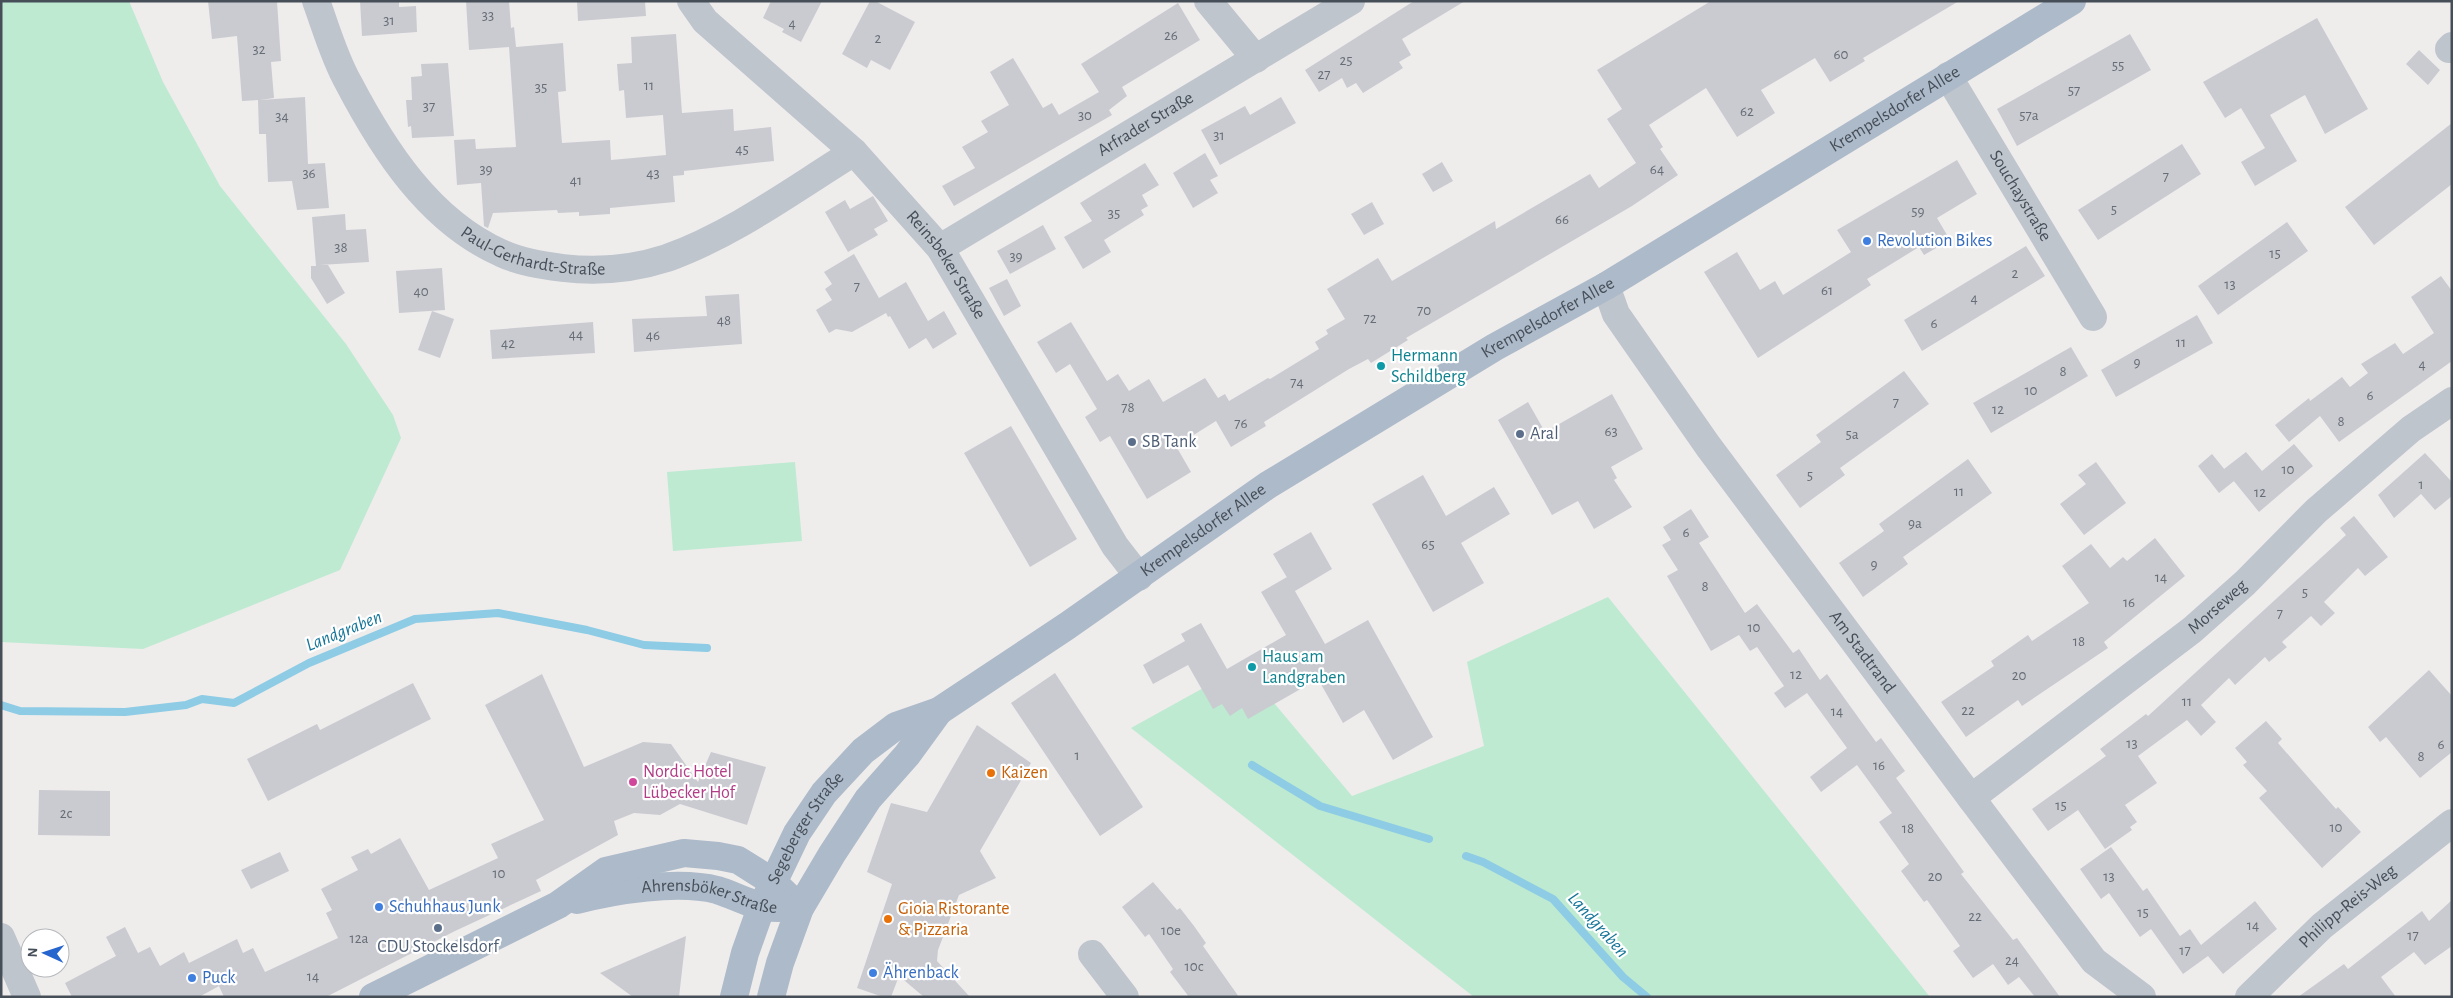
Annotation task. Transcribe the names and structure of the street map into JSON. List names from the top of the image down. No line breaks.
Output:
{"streets":{"main road":["Krempelsdorfer Allee","Segeberger Straße","Ahrensböker Straße"],"street":["Arfrader Straße","Souchaystraße","Paul-Gerhardt-Straße","Reinsbeker Straße","Morseweg","Am Stadtrand","Philipp-Reis-Weg"]},"crossings":[["Krempelsdorfer Allee","Souchaystraße"],["Krempelsdorfer Allee","Reinsbeker Straße"],["Krempelsdorfer Allee","Am Stadtrand"],["Krempelsdorfer Allee","Segeberger Straße"],["Arfrader Straße","Reinsbeker Straße"],["Paul-Gerhardt-Straße","Reinsbeker Straße"],["Morseweg","Am Stadtrand"],["Segeberger Straße","Ahrensböker Straße"]],"water":["Landgraben"],"places":["Revolution Bikes","Hermann Schildberg","Aral","SB Tank","Haus am Landgraben","Kaizen","Nordic Hotel Lübecker Hof","Schuhhaus Junk","Gioia Ristorante & Pizzaria","CDU Stockelsdorf","Ährenback","Puck"],"house_numbers":["33","31","4","26","2","32","60","25","55","27","11","35","57","37","62","30","57a","34","31","45","39","64","36","43","7","41","5","59","35","66","38","15","39","2","13","7","61","40","4","70","72","48","6","44","46","11","42","9","4","8","74","10","6","7","78","12","8","76","63","5a","10","5","1","11","12","9a","6","65","9","14","8","5","16","7","10","18","12","20","11","22","14","13","6","1","8","16","15","2c","10","18","10","20","13","15","22","14","10e","17","12a","17","24","10c","14"],"north":"left"}
